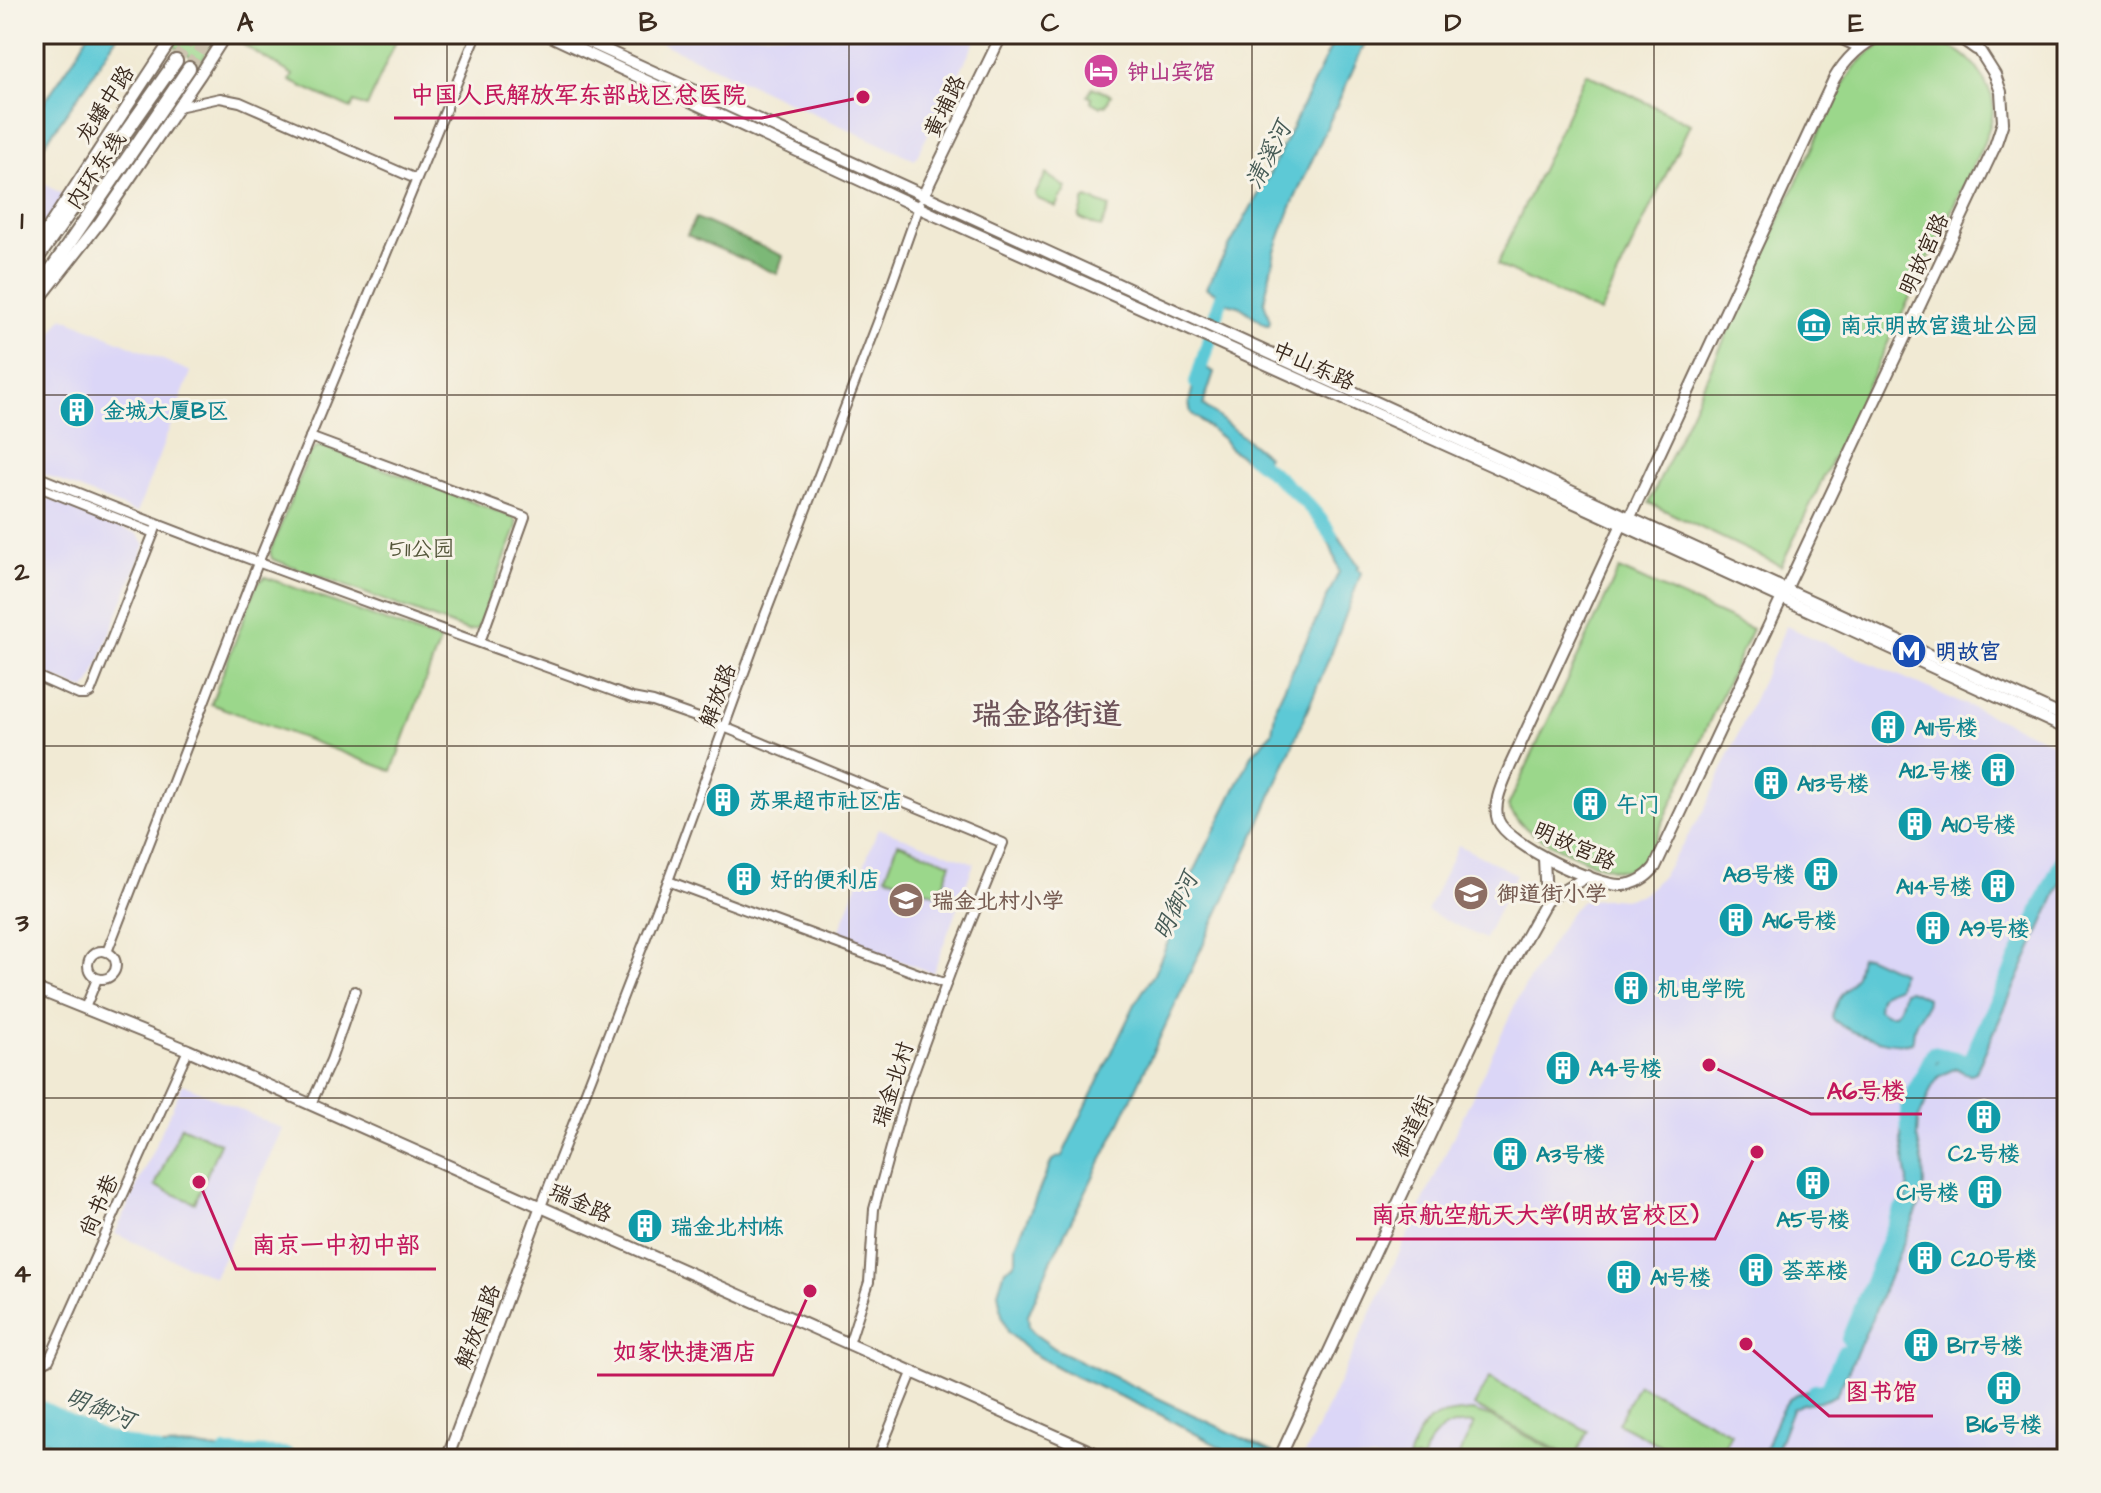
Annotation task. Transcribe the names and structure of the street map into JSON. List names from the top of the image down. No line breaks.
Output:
{"streets":{"highway":["内环东线"],"main road":["龙蟠中路","黄埔路","明故宫路","中山东路","御道街","瑞金路"],"street":["解放路","瑞金北村","尚书巷","解放南路"]},"crossings":[["黄埔路","中山东路"],["黄埔路","解放路"],["明故宫路","中山东路"],["中山东路","解放路"],["解放路","瑞金北村"],["解放路","瑞金路"],["解放路","解放南路"],["瑞金北村","瑞金路"],["瑞金路","尚书巷"],["瑞金路","解放南路"]],"districts":["瑞金路街道"],"water":["清溪河","明御河"],"parks":["511公园"],"places":{"hotel":["钟山宾馆"],"other":["中国人民解放军东部战区总医院","A6号楼","南京航空航天大学(明故宫校区)","南京一中初中部","如家快捷酒店","图书馆"],"museum":["南京明故宫遗址公园"],"building":["金城大厦B区","A11号楼","A12号楼","A13号楼","苏果超市社区店","午门","A10号楼","A8号楼","好的便利店","A14号楼","A16号楼","A9号楼","机电学院","A4号楼","C2号楼","A3号楼","A5号楼","C1号楼","瑞金北村1栋","C20号楼","荟萃楼","A1号楼","B17号楼","B16号楼"],"metro station":["明故宫"],"school or university":["御道街小学","瑞金北村小学"]},"grid":{"columns":["A","B","C","D","E"],"rows":["1","2","3","4"]}}
